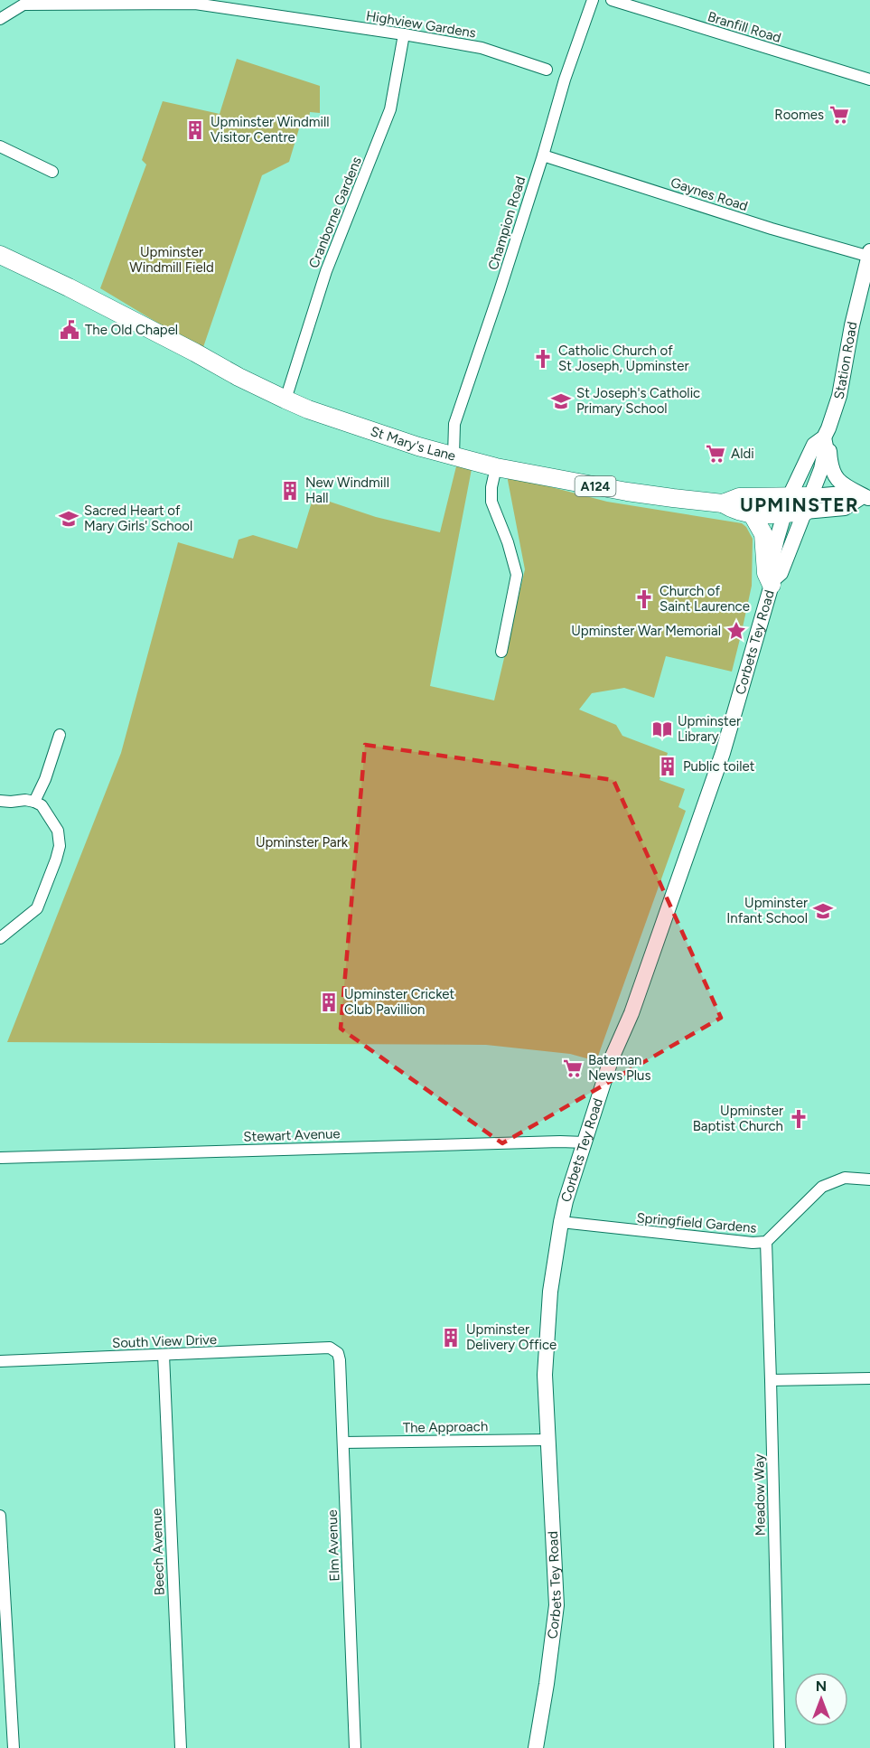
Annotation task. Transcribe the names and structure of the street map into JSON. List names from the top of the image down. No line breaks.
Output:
{"streets":{"main road":["Station Road","St Mary's Lane","A124","Corbets Tey Road"],"street":["Highview Gardens","Branfill Road","Gaynes Road","Cranborne Gardens","Champion Road","Stewart Avenue","Springfield Gardens","South View Drive","The Approach","Meadow Way","Elm Avenue","Beech Avenue"]},"crossings":[["Highview Gardens","Cranborne Gardens"],["Gaynes Road","Champion Road"],["Gaynes Road","Station Road"],["Cranborne Gardens","St Mary's Lane"],["Champion Road","St Mary's Lane"],["Station Road","St Mary's Lane"],["Station Road","Corbets Tey Road"],["St Mary's Lane","Corbets Tey Road"],["Corbets Tey Road","Stewart Avenue"],["Corbets Tey Road","Springfield Gardens"],["Corbets Tey Road","The Approach"],["Springfield Gardens","Meadow Way"],["South View Drive","Elm Avenue"],["South View Drive","Beech Avenue"],["The Approach","Elm Avenue"]],"districts":["UPMINSTER"],"parks":["Upminster Windmill Field","Upminster Park"],"places":{"supermarket":["Roomes","Aldi","Bateman News Plus"],"building":["Upminster Windmill Visitor Centre","New Windmill Hall","Public toilet","Upminster Cricket Club Pavillion","Upminster Delivery Office"],"public building":["The Old Chapel"],"church":["Catholic Church of St Joseph, Upminster","Church of Saint Laurence","Upminster Baptist Church"],"school or university":["St Joseph's Catholic Primary School","Sacred Heart of Mary Girls' School","Upminster Infant School"],"place":["Upminster War Memorial"],"library":["Upminster Library"]},"north":"top"}
